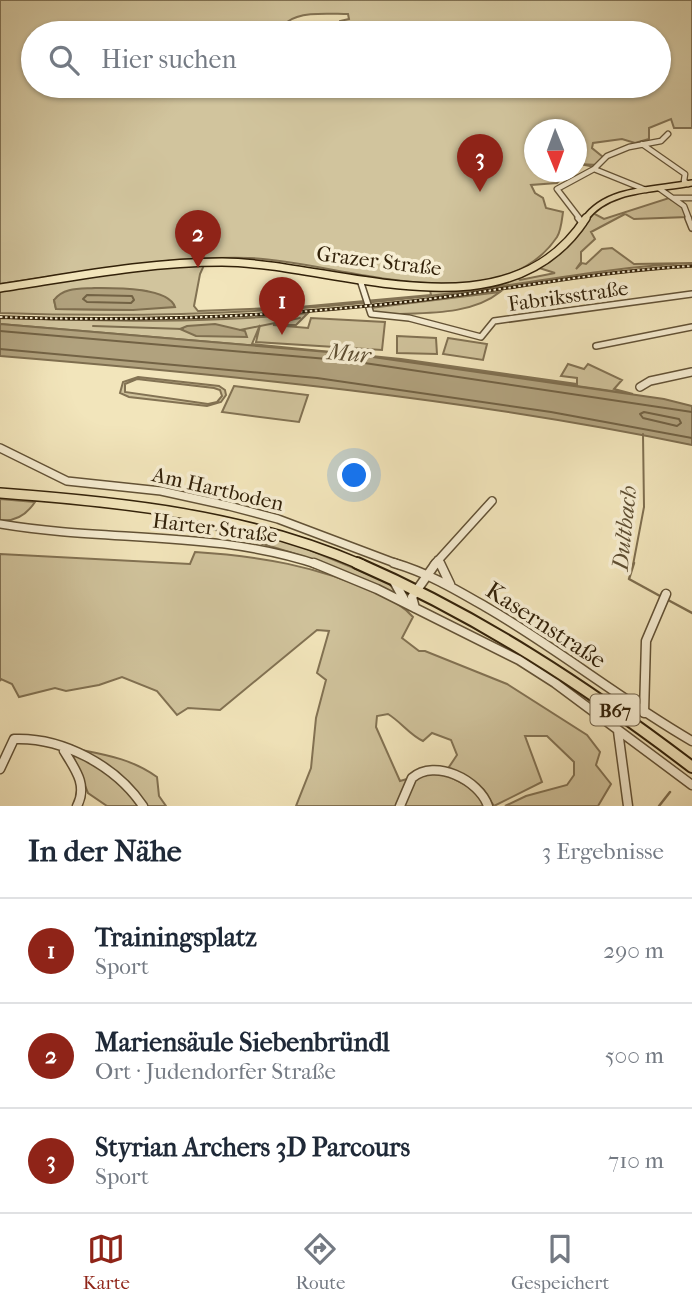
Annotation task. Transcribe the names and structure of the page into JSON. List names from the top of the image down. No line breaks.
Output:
{"streets":{"main road":["Grazer Straße","B67"],"street":["Fabriksstraße","Am Hartboden","Harter Straße","Kasernstraße"]},"crossings":[["Grazer Straße","Fabriksstraße"],["Am Hartboden","Kasernstraße"]],"water":["Mur","Dultbach"],"north":"bottom","page":{"search":"Hier suchen","pins":["3","2","1"],"heading":["In der Nähe","3 Ergebnisse"],"list":[{"mark":"1","name":"Trainingsplatz","note":"Sport","value":"290 m"},{"mark":"2","name":"Mariensäule Siebenbründl","note":"Ort · Judendorfer Straße","value":"500 m"},{"mark":"3","name":"Styrian Archers 3D Parcours","note":"Sport","value":"710 m"}],"nav":["Karte","Route","Gespeichert"]}}
